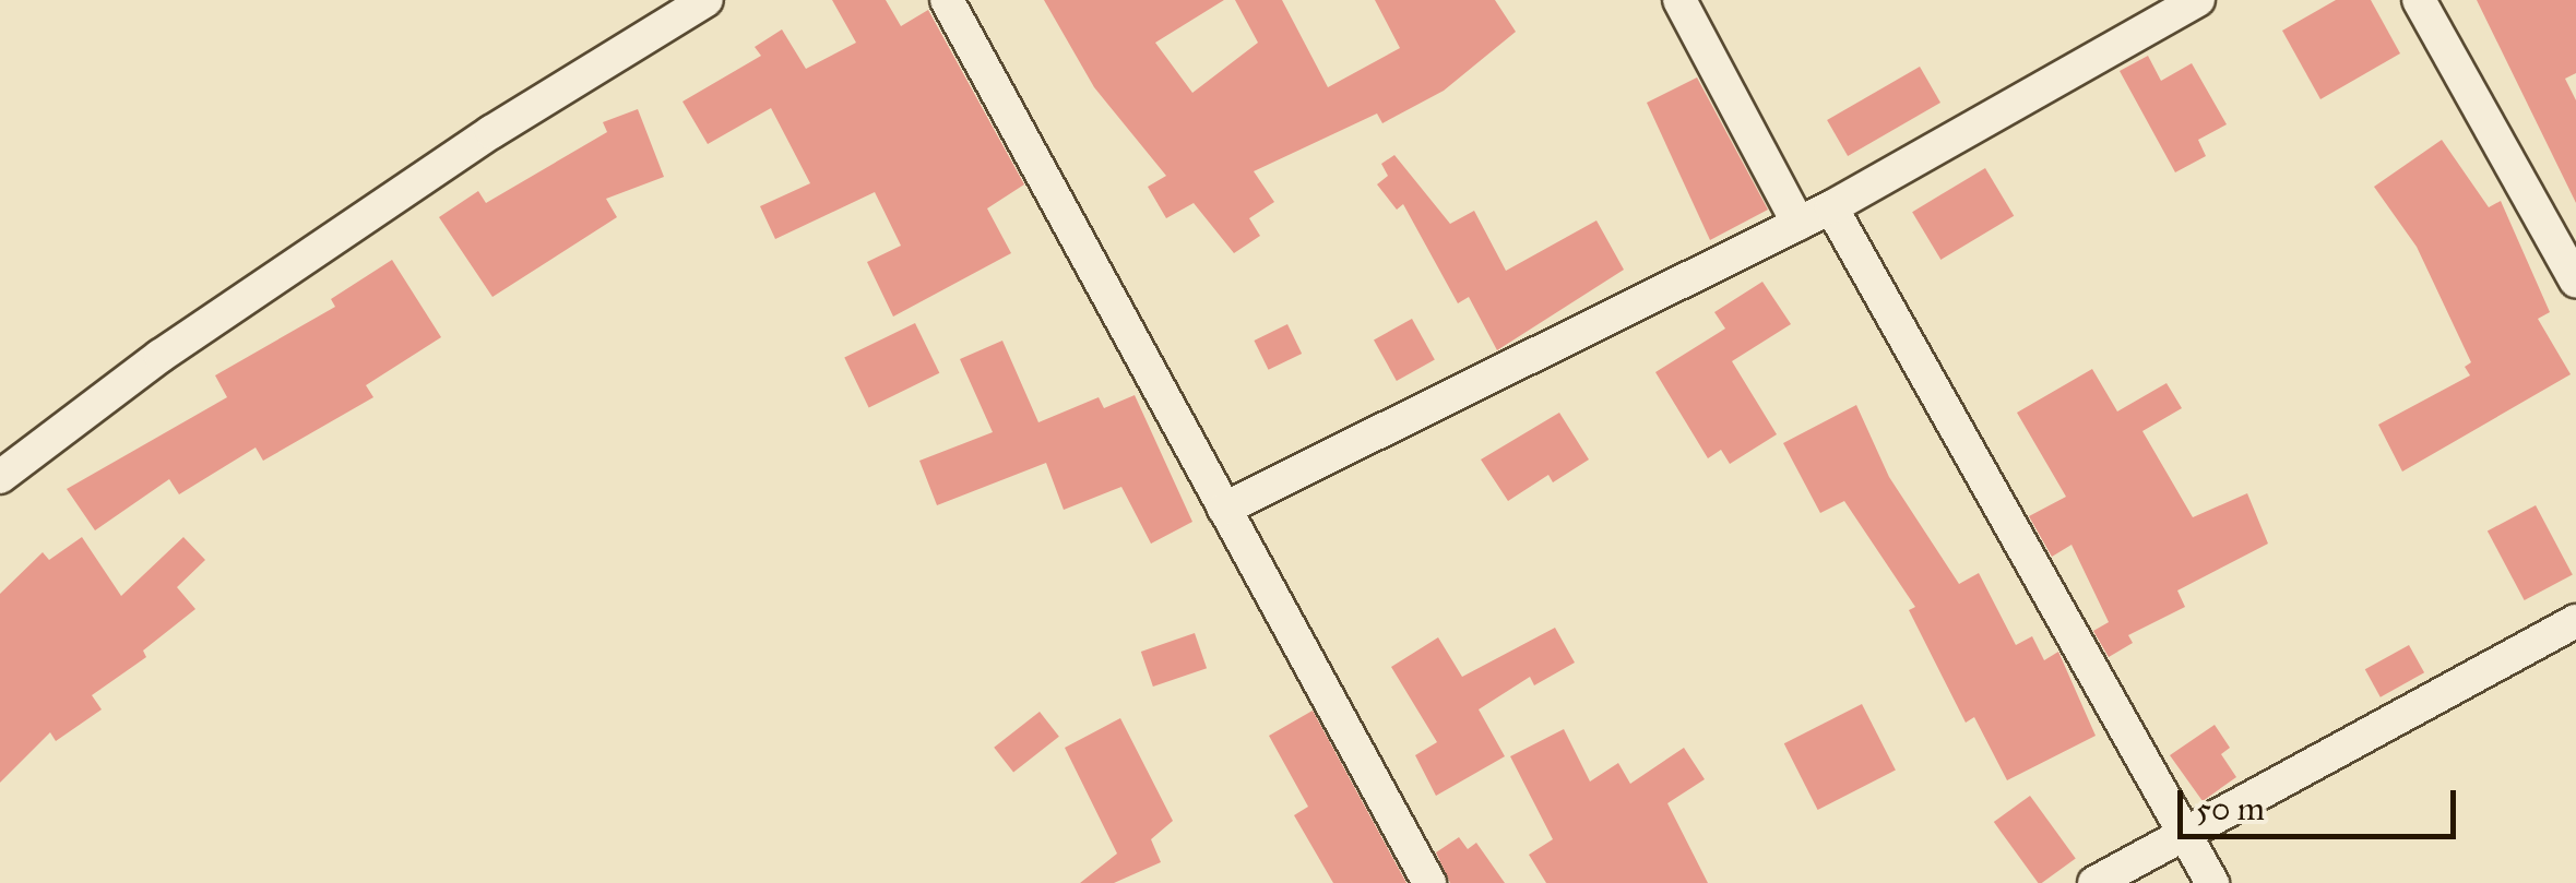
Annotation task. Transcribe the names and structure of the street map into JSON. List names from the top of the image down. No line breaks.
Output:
{"scale_bar":"50 m"}
